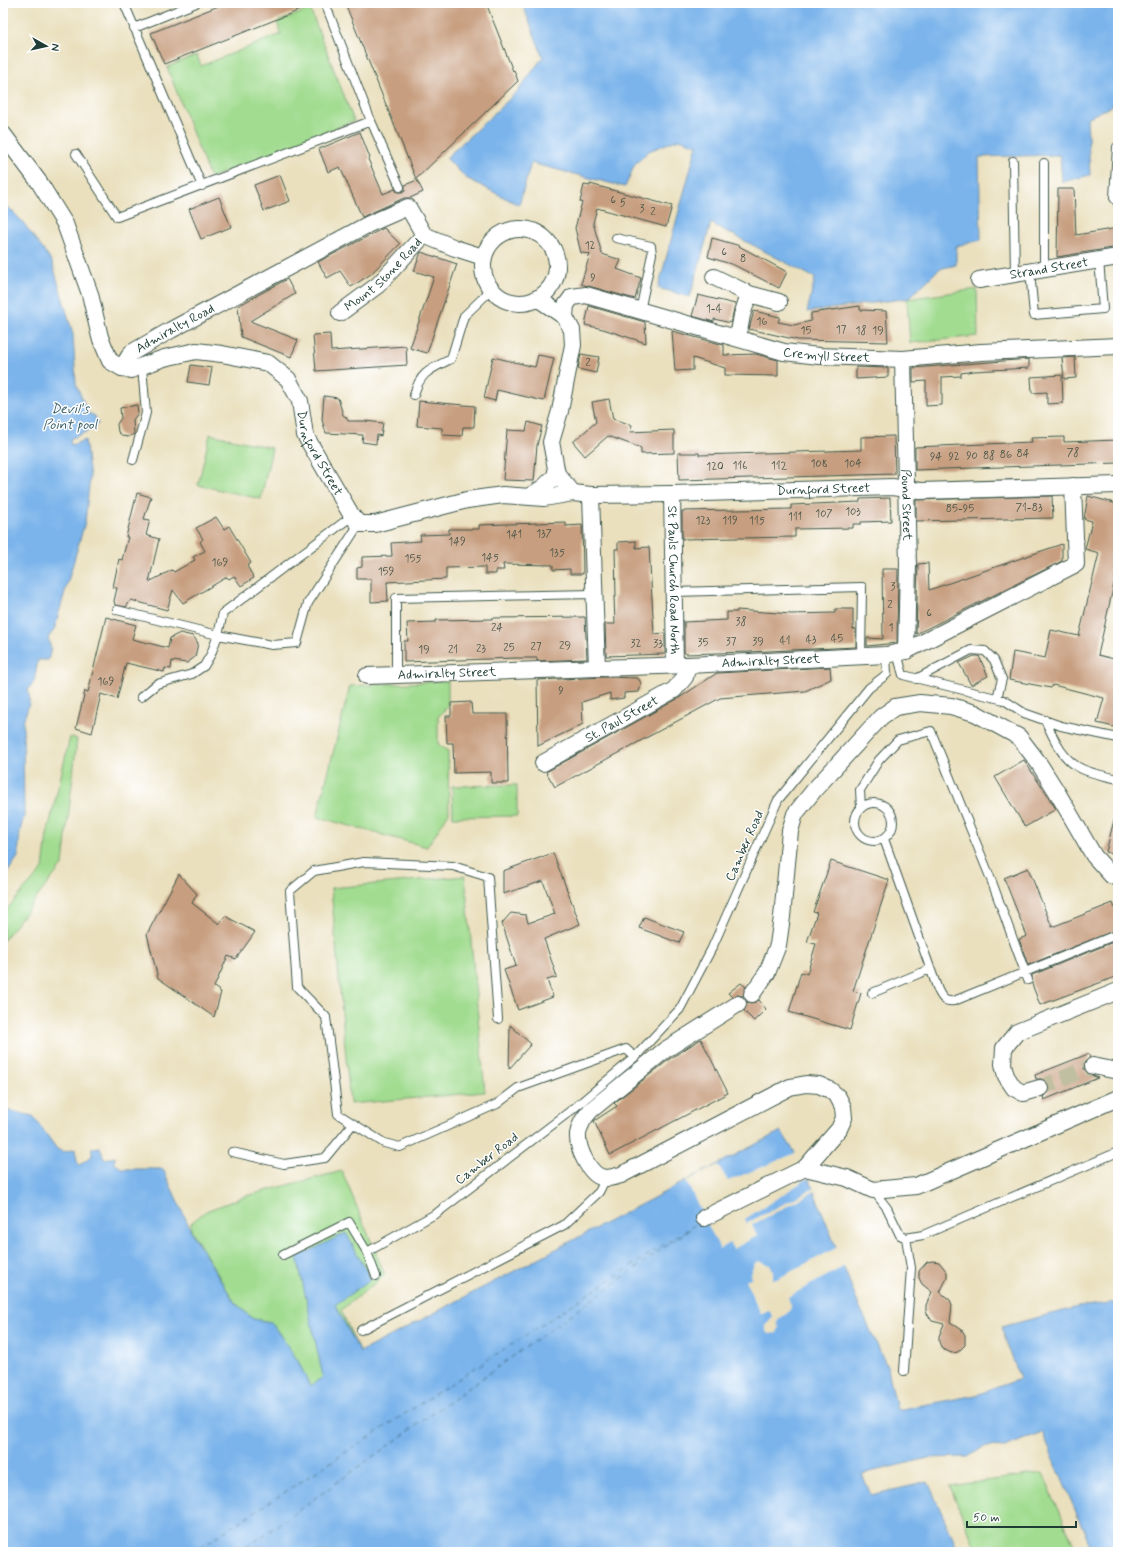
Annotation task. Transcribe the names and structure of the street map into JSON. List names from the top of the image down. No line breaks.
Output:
{"streets":{"street":["Strand Street","Mount Stone Road","Admiralty Road","Cremyll Street","Durnford Street","Pound Street","St Pauls Church Road North","Admiralty Street","St. Paul Street"],"lane":["Camber Road"]},"crossings":[["Mount Stone Road","Admiralty Road"],["Admiralty Road","Durnford Street"],["Cremyll Street","Pound Street"],["Durnford Street","Pound Street"],["Durnford Street","St Pauls Church Road North"],["Durnford Street","Admiralty Street"],["Pound Street","Admiralty Street"],["Pound Street","Camber Road"],["St Pauls Church Road North","Admiralty Street"],["St Pauls Church Road North","St. Paul Street"],["Admiralty Street","St. Paul Street"],["Admiralty Street","Camber Road"]],"water":["Devil's Point pool"],"house_numbers":["6","5","3","2","12","6","8","9","1-4","16","17","15","18","19","2","78","84","86","90","88","94","92","108","104","116","112","120","71-83","85-95","103","107","111","123","119","115","137","141","149","135","145","155","169","159","3","2","6","38","24","1","45","43","41","37","39","35","32","33","29","27","25","23","19","21","169","9"],"scale_bar":"50 m","north":"right"}
